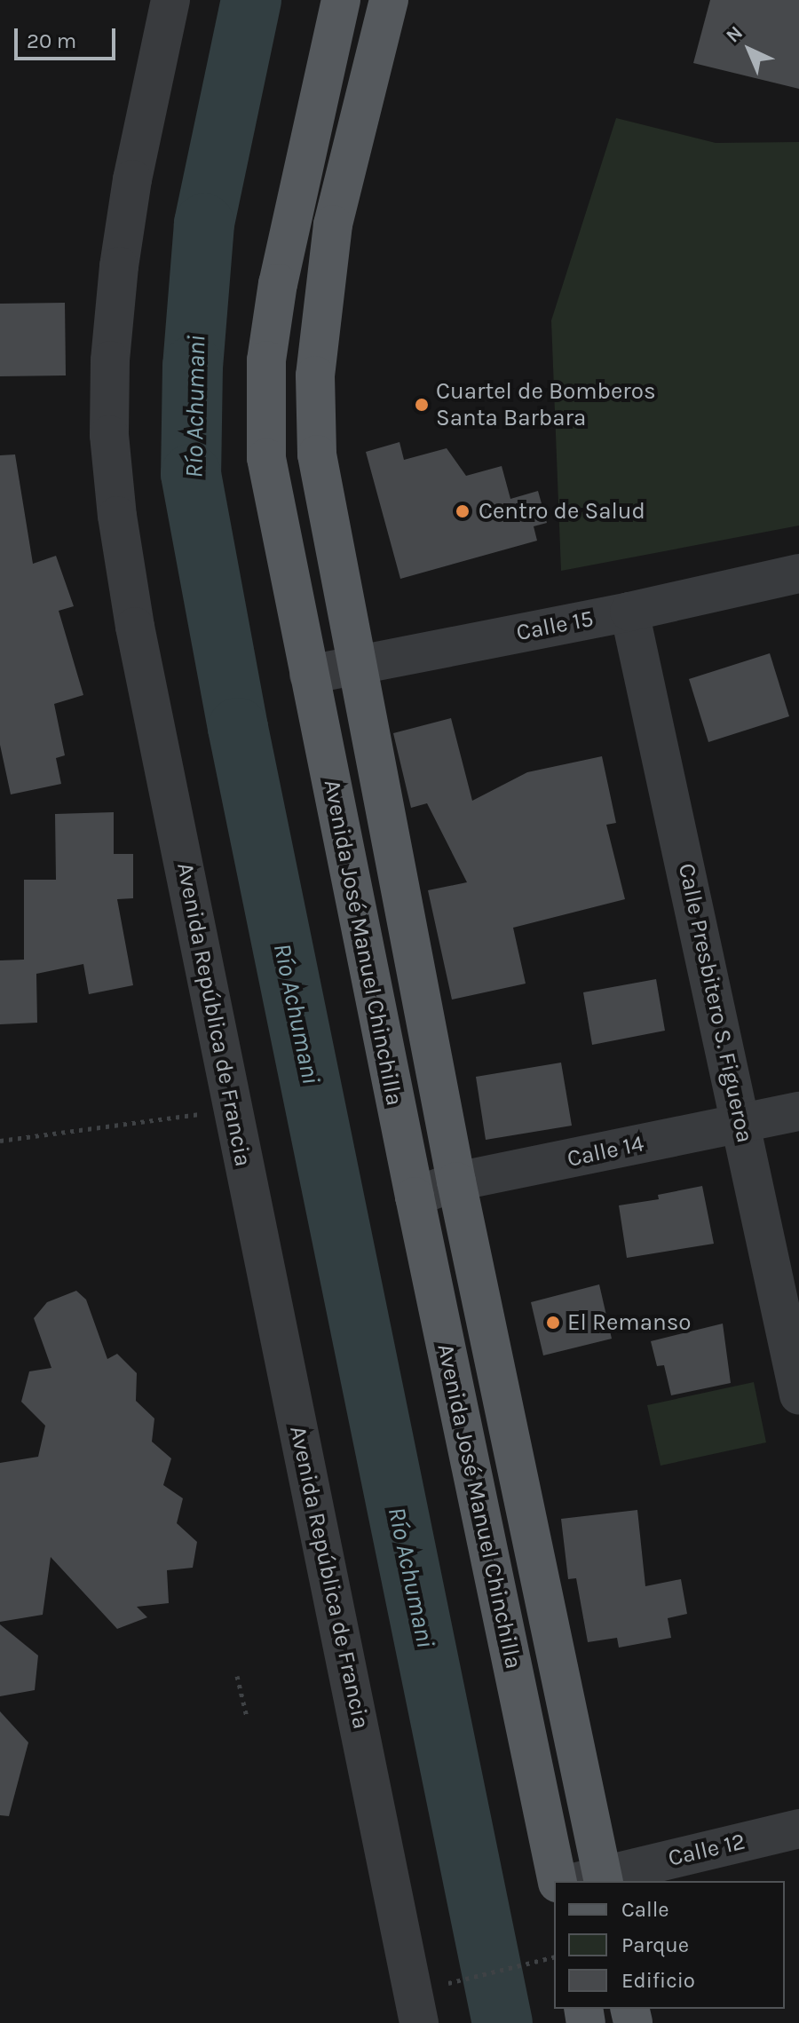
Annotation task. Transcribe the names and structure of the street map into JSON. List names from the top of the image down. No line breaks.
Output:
{"streets":{"main road":["Avenida José Manuel Chinchilla"],"street":["Calle 15","Calle Presbitero S. Figueroa","Avenida República de Francia","Calle 14","Calle 12"]},"crossings":[["Calle 15","Avenida José Manuel Chinchilla"],["Calle 15","Calle Presbitero S. Figueroa"],["Avenida José Manuel Chinchilla","Calle 14"],["Avenida José Manuel Chinchilla","Calle 12"],["Calle Presbitero S. Figueroa","Calle 14"]],"water":["Río Achumani"],"places":["Cuartel de Bomberos Santa Barbara","Centro de Salud","El Remanso"],"legend":["Calle","Parque","Edificio"],"scale_bar":"20 m","north":"top left"}
